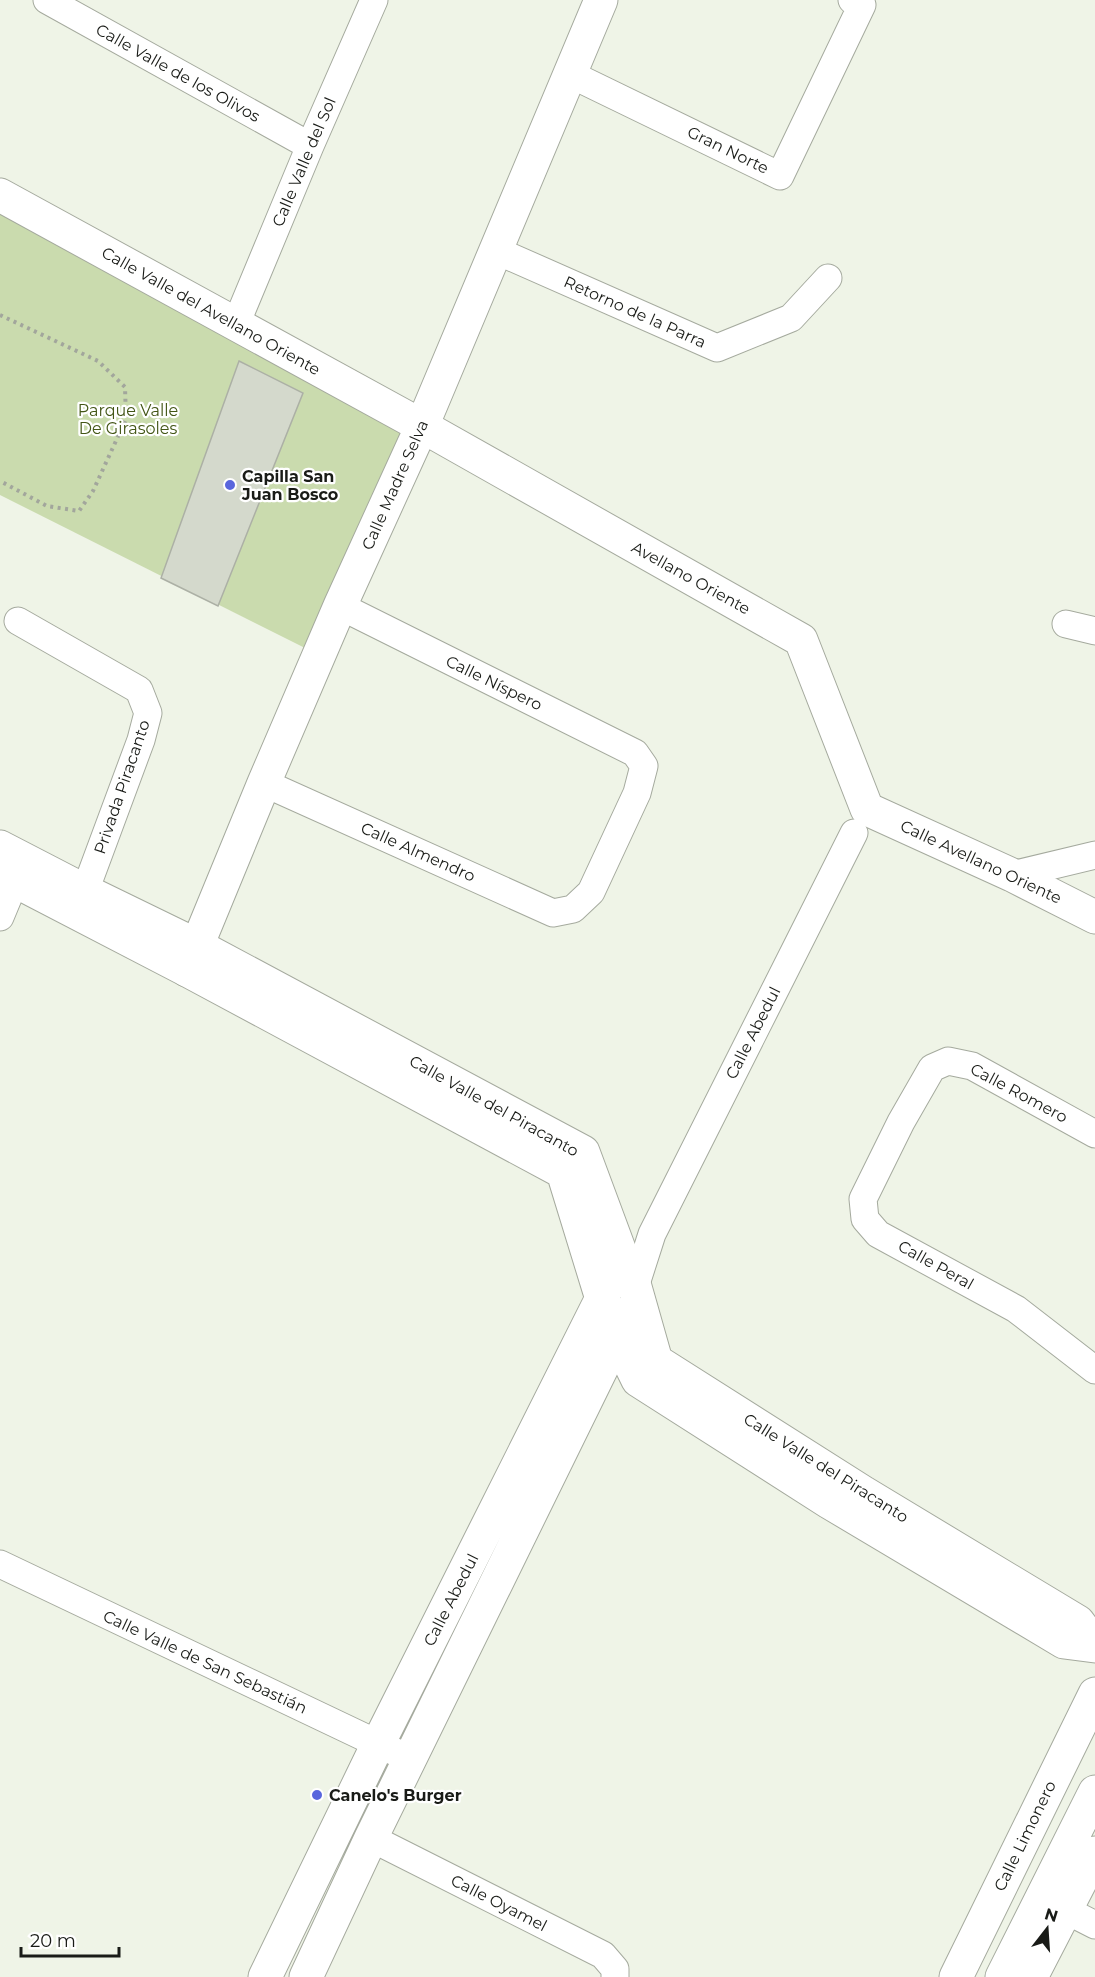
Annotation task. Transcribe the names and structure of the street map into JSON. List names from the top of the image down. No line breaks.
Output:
{"streets":{"street":["Calle Valle de los Olivos","Gran Norte","Calle Valle del Sol","Calle Valle del Avellano Oriente","Retorno de la Parra","Calle Madre Selva","Avellano Oriente","Calle Níspero","Privada Piracanto","Calle Almendro","Calle Avellano Oriente","Calle Abedul","Calle Romero","Calle Valle del Piracanto","Calle Peral","Calle Valle de San Sebastián","Calle Limonero","Calle Oyamel"]},"crossings":[["Calle Valle de los Olivos","Calle Valle del Sol"],["Gran Norte","Calle Madre Selva"],["Calle Valle del Sol","Calle Valle del Avellano Oriente"],["Calle Valle del Avellano Oriente","Calle Madre Selva"],["Calle Valle del Avellano Oriente","Avellano Oriente"],["Retorno de la Parra","Calle Madre Selva"],["Calle Madre Selva","Avellano Oriente"],["Calle Madre Selva","Calle Níspero"],["Calle Madre Selva","Calle Almendro"],["Calle Madre Selva","Calle Valle del Piracanto"],["Avellano Oriente","Calle Avellano Oriente"],["Avellano Oriente","Calle Abedul"],["Calle Níspero","Calle Almendro"],["Privada Piracanto","Calle Valle del Piracanto"],["Calle Avellano Oriente","Calle Abedul"],["Calle Abedul","Calle Valle del Piracanto"],["Calle Abedul","Calle Valle de San Sebastián"],["Calle Abedul","Calle Oyamel"],["Calle Romero","Calle Peral"]],"parks":["Parque Valle De Girasoles"],"places":["Capilla San Juan Bosco","Canelo's Burger"],"scale_bar":"20 m","north":"top"}
